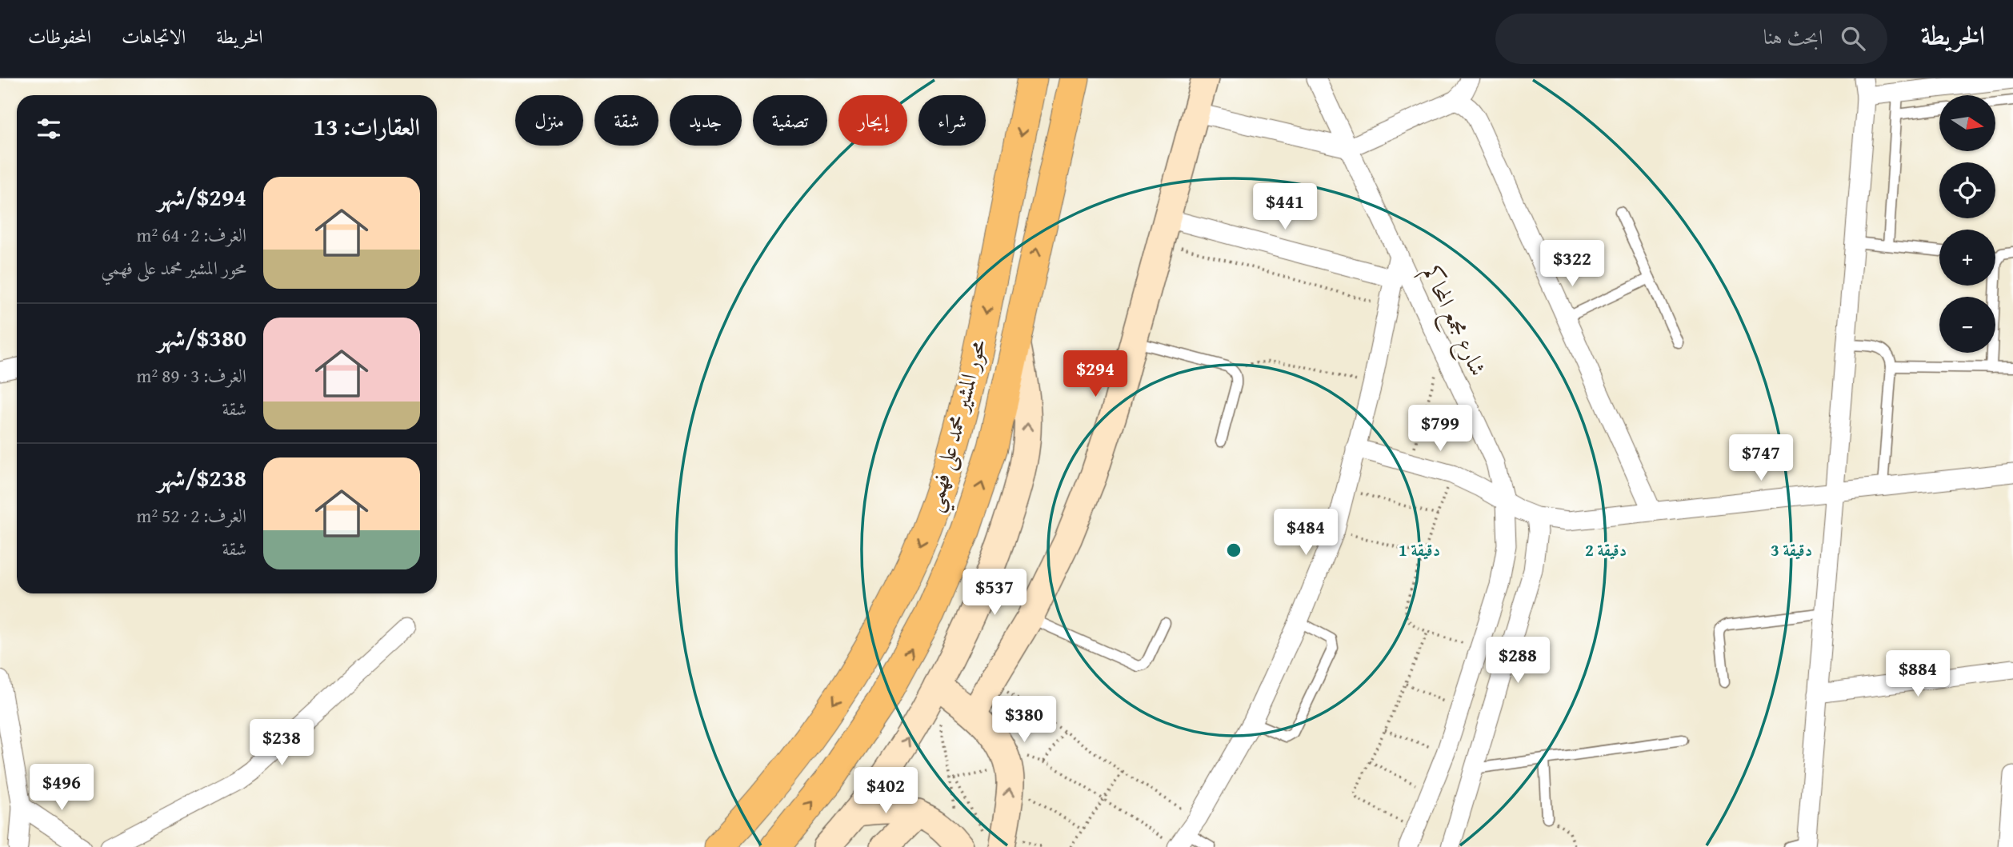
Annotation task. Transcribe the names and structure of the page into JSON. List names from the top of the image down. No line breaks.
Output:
{"streets":{"main road":["محور المشير محمد على فهمي"],"street":["شارع مجمع المحاكم"]},"north":"right","page":{"header":"الخريطة","search":"ابحث هنا","nav":["الخريطة","الاتجاهات","المحفوظات"],"map_buttons":["+","−"],"chip":["شراء","إيجار","تصفية","جديد","شقة","منزل"],"heading":"العقارات: 13","list":[{"name":"$294/شهر","note":"الغرف: 2 · 64 m² · محور المشير محمد على فهمي"},{"name":"$380/شهر","note":"الغرف: 3 · 89 m² · شقة"},{"name":"$238/شهر","note":"الغرف: 2 · 52 m² · شقة"}],"price":["$441","$322","$294","$799","$747","$484","$537","$288","$884","$380","$238","$496","$402"]},"rings":["1 دقيقة","2 دقيقة","3 دقيقة"]}
